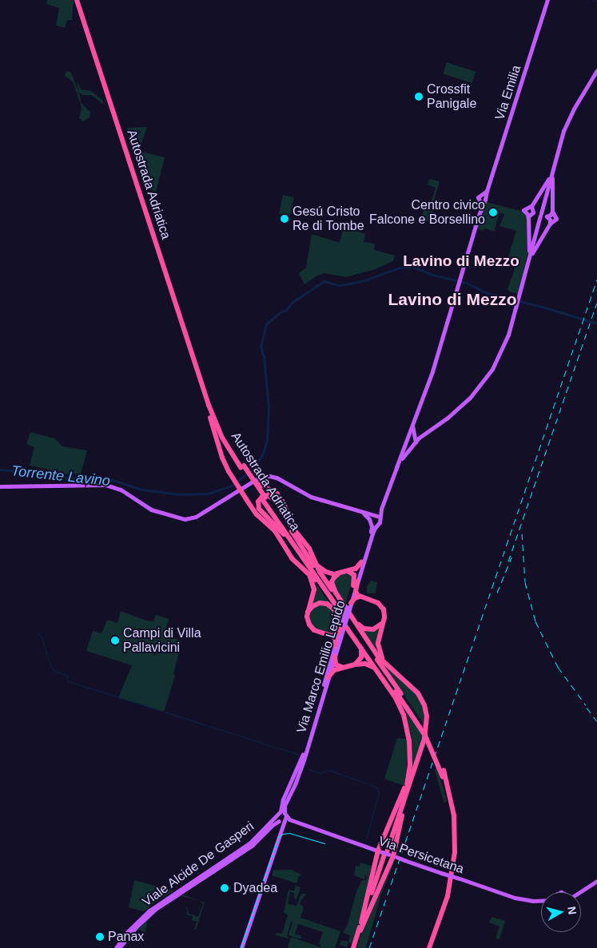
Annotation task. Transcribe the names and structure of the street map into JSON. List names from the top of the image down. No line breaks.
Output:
{"streets":{"highway":["Autostrada Adriatica"],"main road":["Via Emilia","Via Marco Emilio Lepido","Via Persicetana","Viale Alcide De Gasperi"]},"crossings":[["Via Marco Emilio Lepido","Via Persicetana"],["Via Marco Emilio Lepido","Viale Alcide De Gasperi"],["Via Persicetana","Viale Alcide De Gasperi"]],"districts":["Lavino di Mezzo","Lavino di Mezzo"],"water":["Torrente Lavino"],"places":["Crossfit Panigale","Centro civico Falcone e Borsellino","Gesú Cristo Re di Tombe","Campi di Villa Pallavicini","Dyadea","Panax"],"north":"right"}
